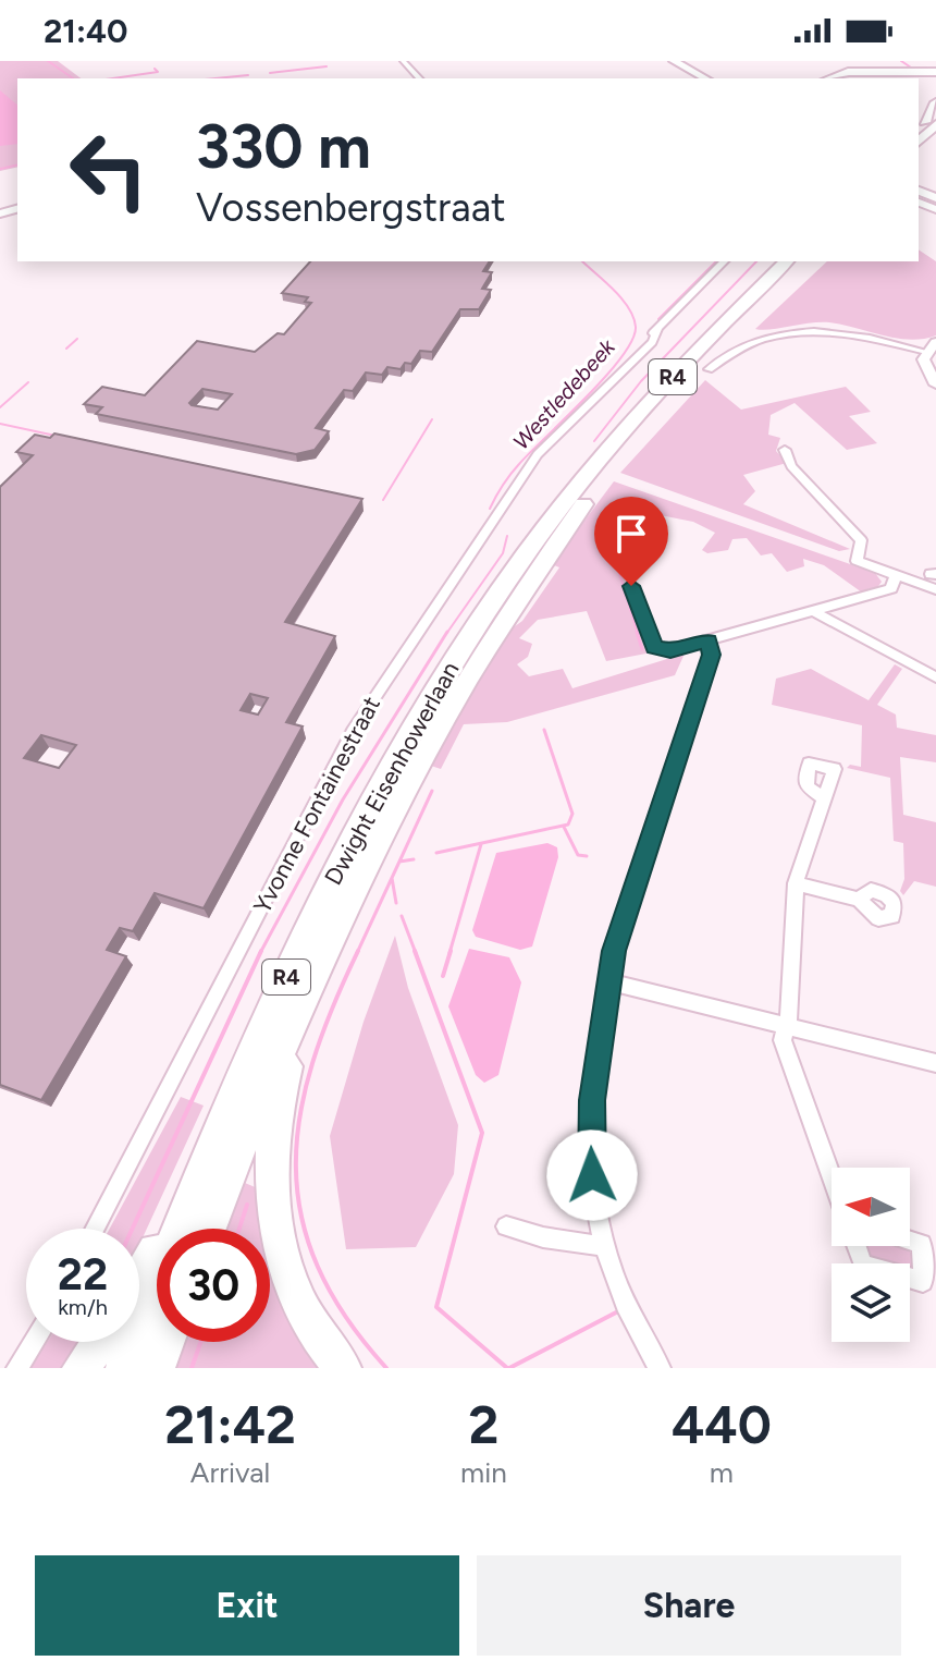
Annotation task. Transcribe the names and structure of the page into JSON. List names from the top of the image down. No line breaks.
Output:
{"streets":{"highway":["R4","Dwight Eisenhowerlaan"],"street":["Yvonne Fontainestraat"]},"water":["Westledebeek"],"north":"left","page":{"status":"21:40","turn":["330 m","Vossenbergstraat"],"speed":"22 km/h","limit":"30","eta":["21:42","Arrival","2","min","440","m"],"buttons":["Exit","Share"]}}
